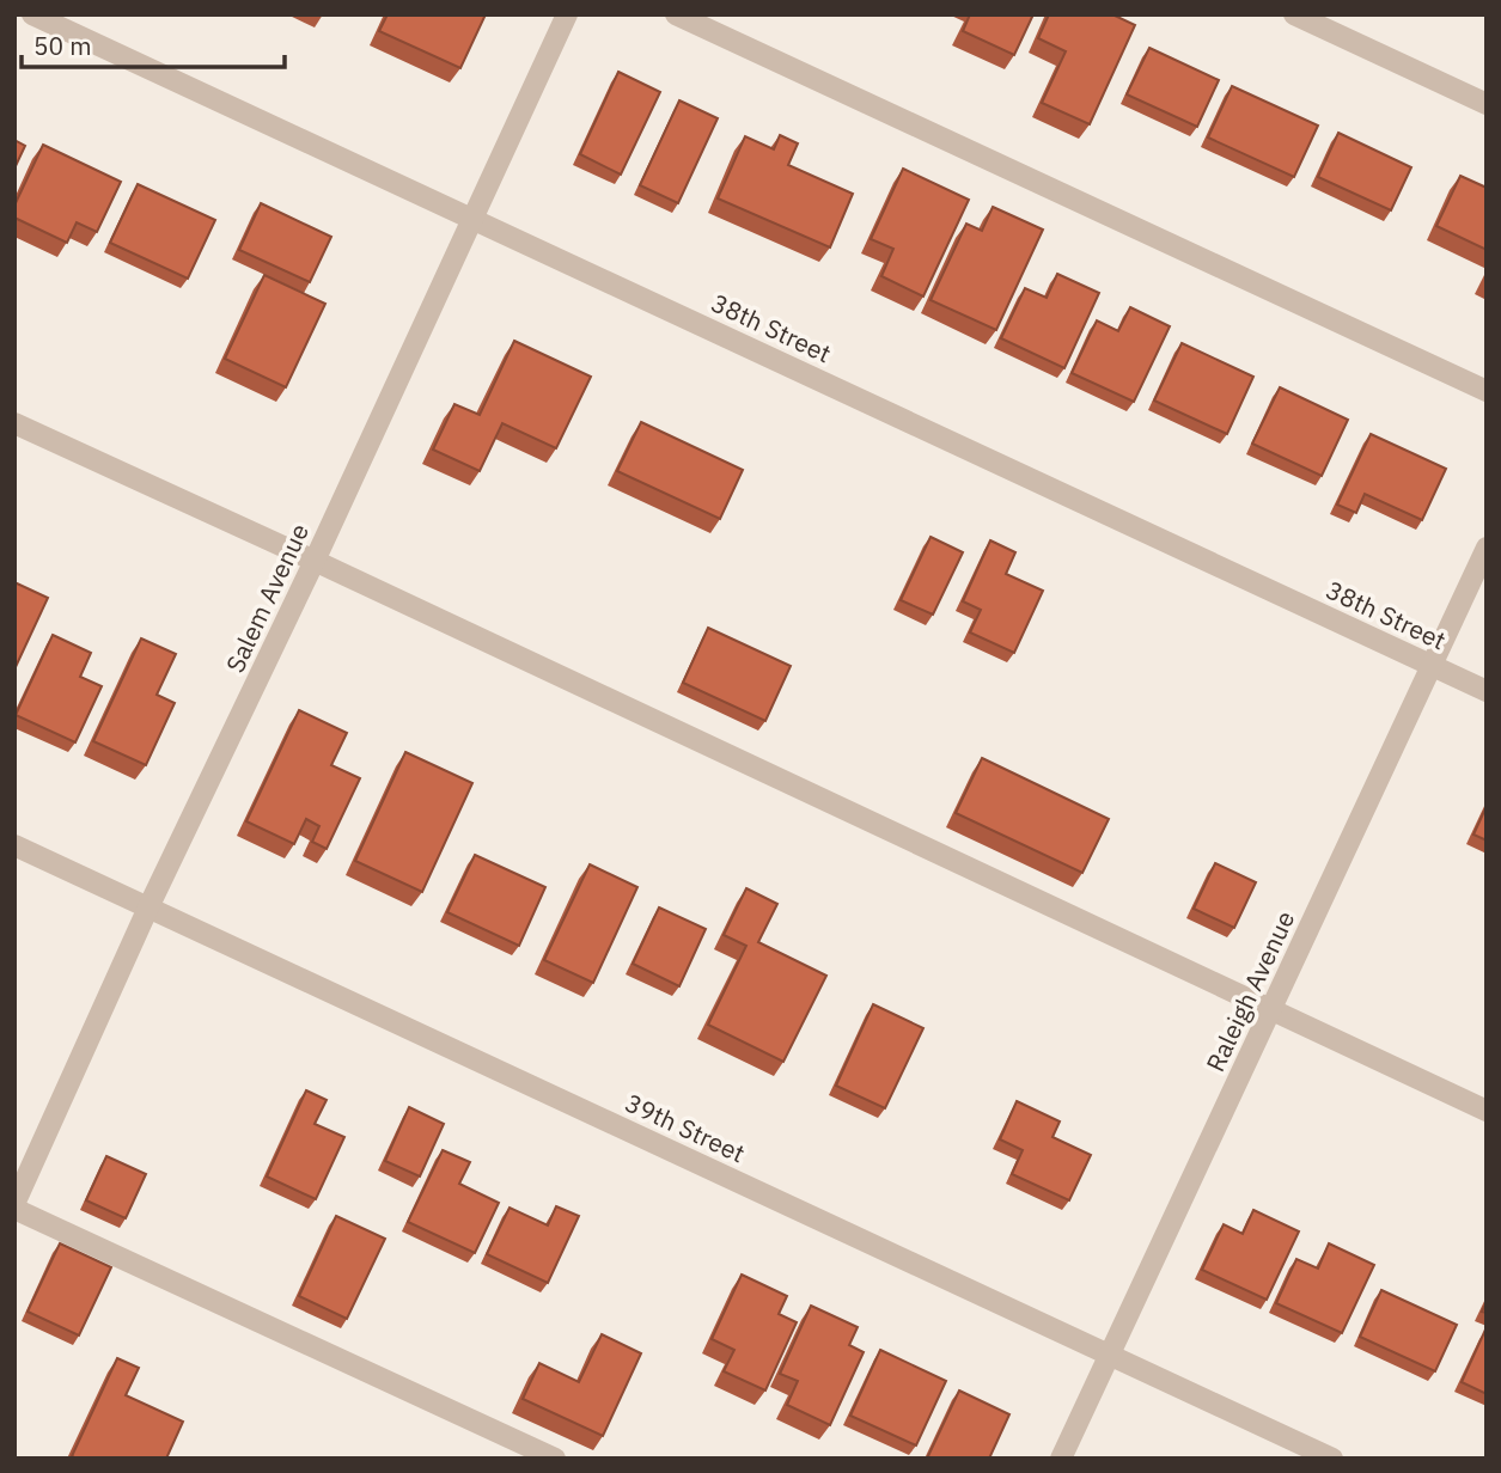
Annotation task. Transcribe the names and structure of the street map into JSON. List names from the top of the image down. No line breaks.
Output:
{"streets":{"street":["38th Street","Salem Avenue","Raleigh Avenue","39th Street"]},"crossings":[["38th Street","Salem Avenue"],["38th Street","Raleigh Avenue"],["Salem Avenue","39th Street"],["Raleigh Avenue","39th Street"]],"scale_bar":"50 m"}
